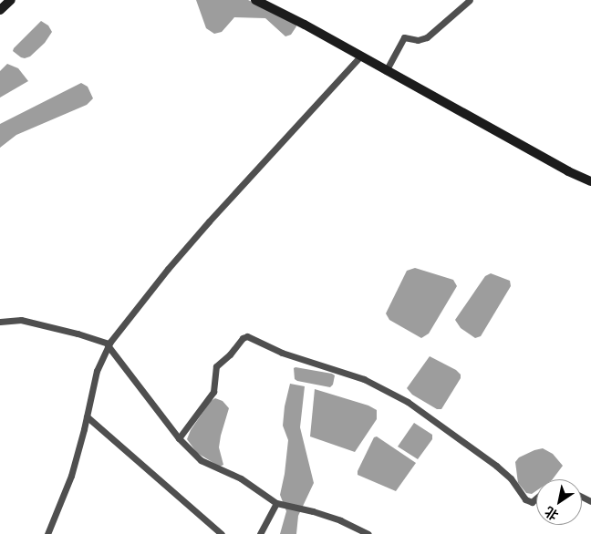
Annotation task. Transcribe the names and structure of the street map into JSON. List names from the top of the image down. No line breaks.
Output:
{"north":"bottom left"}
